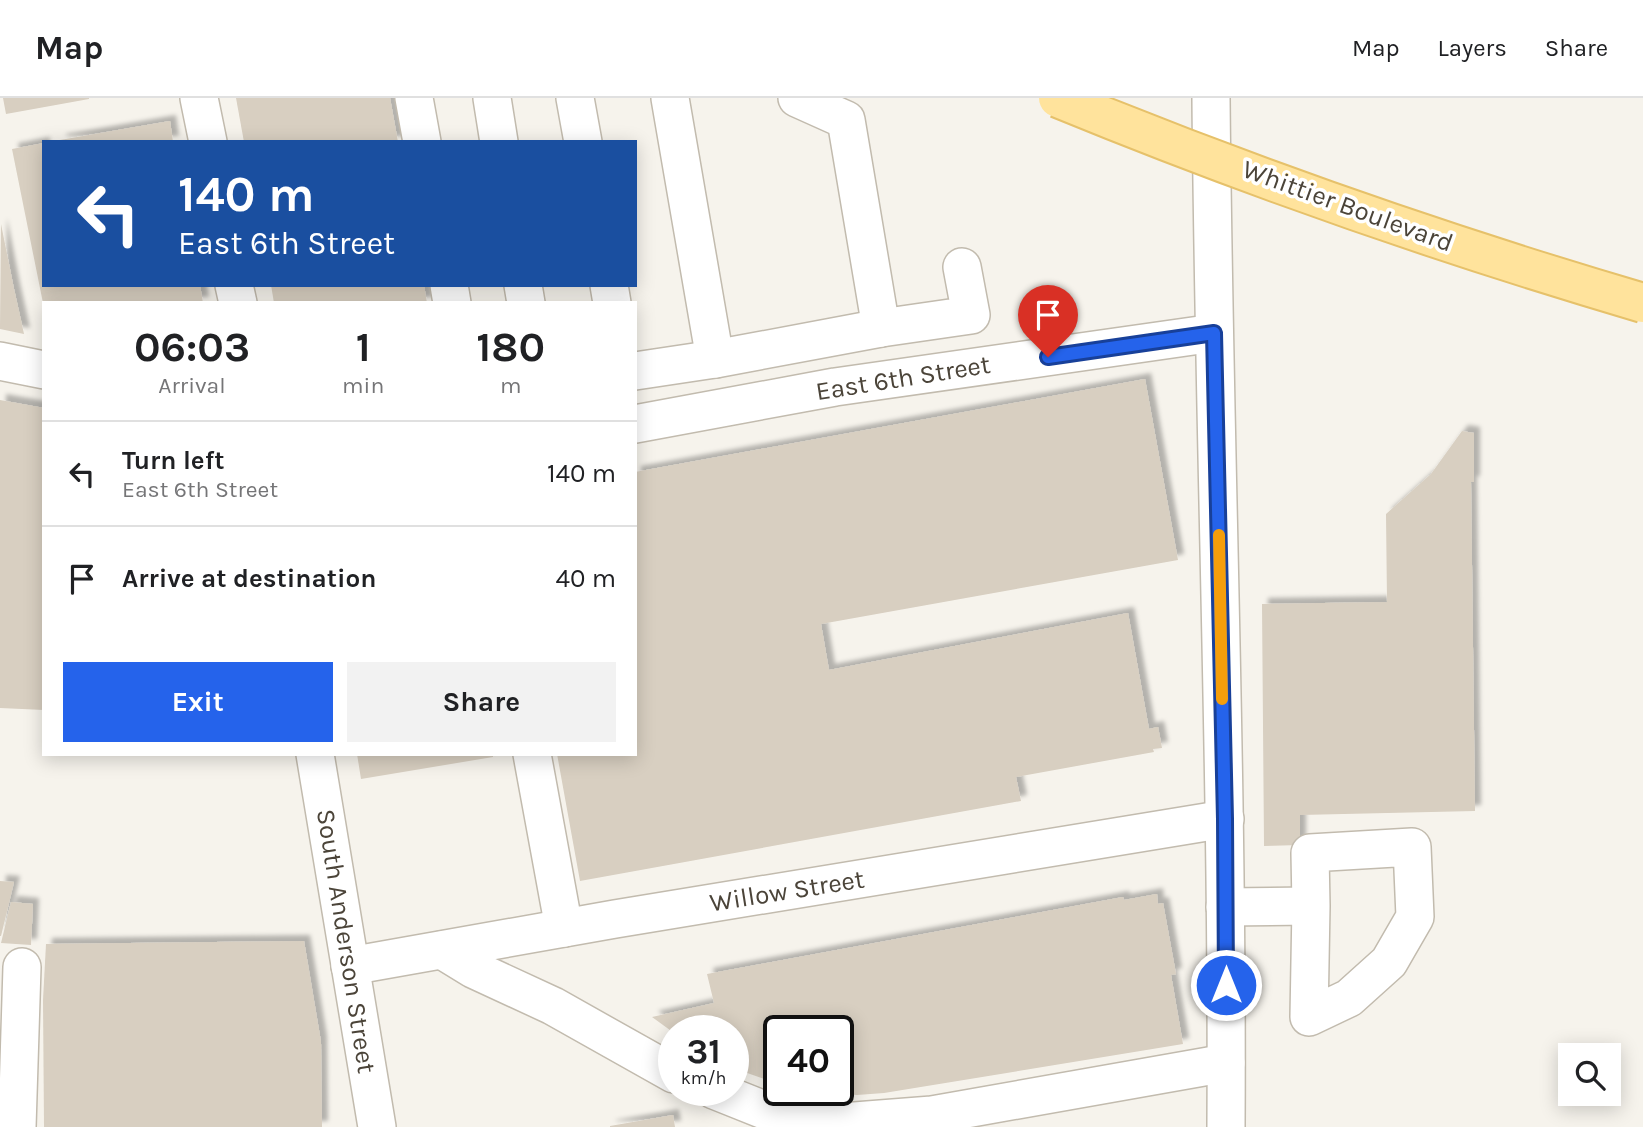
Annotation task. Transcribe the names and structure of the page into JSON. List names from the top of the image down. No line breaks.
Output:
{"streets":{"main road":["Whittier Boulevard"],"street":["East 6th Street","Willow Street","South Anderson Street"]},"crossings":[["Willow Street","South Anderson Street"]],"page":{"header":"Map","nav":["Map","Layers","Share"],"turn":["140 m","East 6th Street"],"eta":["06:03","Arrival","1","min","180","m"],"list":[{"name":"Turn left","note":"East 6th Street","value":"140 m"},{"name":"Arrive at destination","value":"40 m"}],"buttons":["Exit","Share"],"speed":"31 km/h","limit":"40"}}
